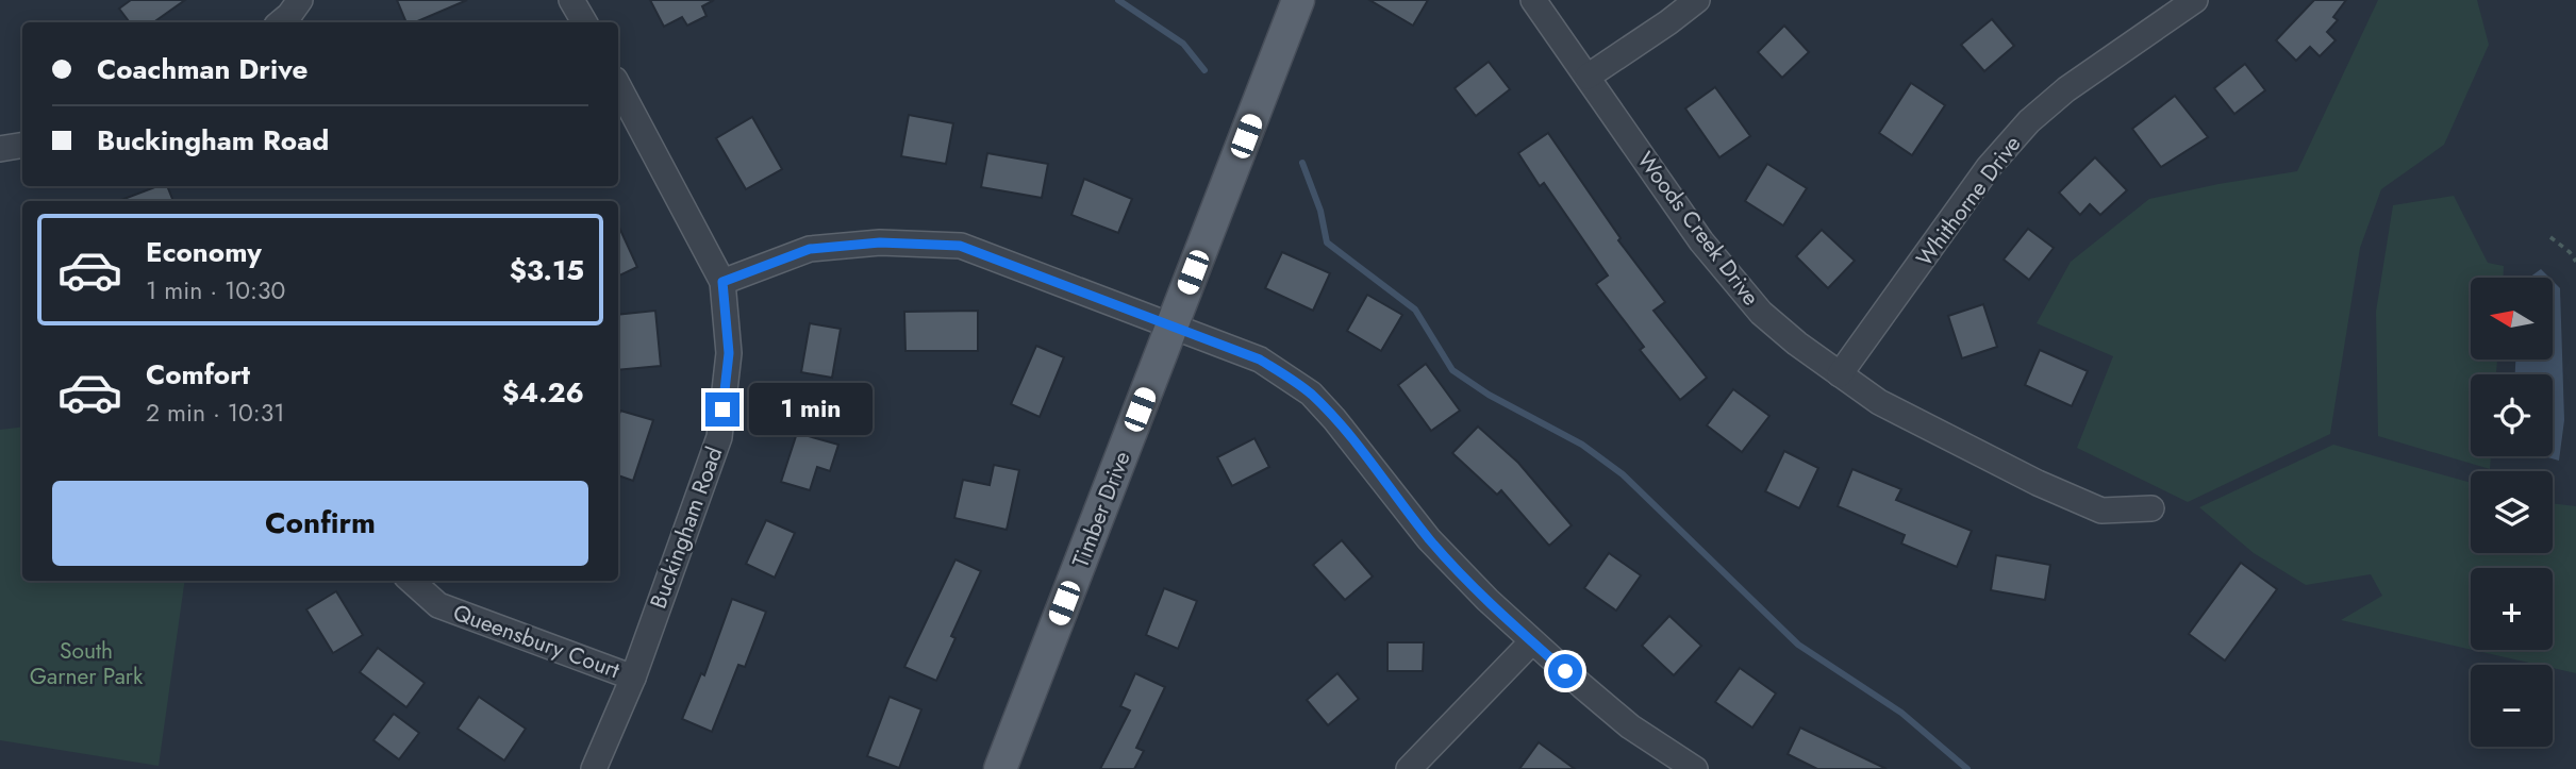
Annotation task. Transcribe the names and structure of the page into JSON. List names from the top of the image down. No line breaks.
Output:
{"streets":{"main road":["Timber Drive"],"street":["Whithorne Drive","Woods Creek Drive","Buckingham Road","Queensbury Court"]},"crossings":[["Whithorne Drive","Woods Creek Drive"],["Buckingham Road","Queensbury Court"]],"parks":["South Garner Park"],"north":"left","page":{"banner":["Coachman Drive","Buckingham Road"],"list":[{"name":"Economy","note":"1 min · 10:30","value":"$3.15"},{"name":"Comfort","note":"2 min · 10:31","value":"$4.26"}],"map_buttons":["+","−"],"bubble":"1 min","buttons":"Confirm"}}
